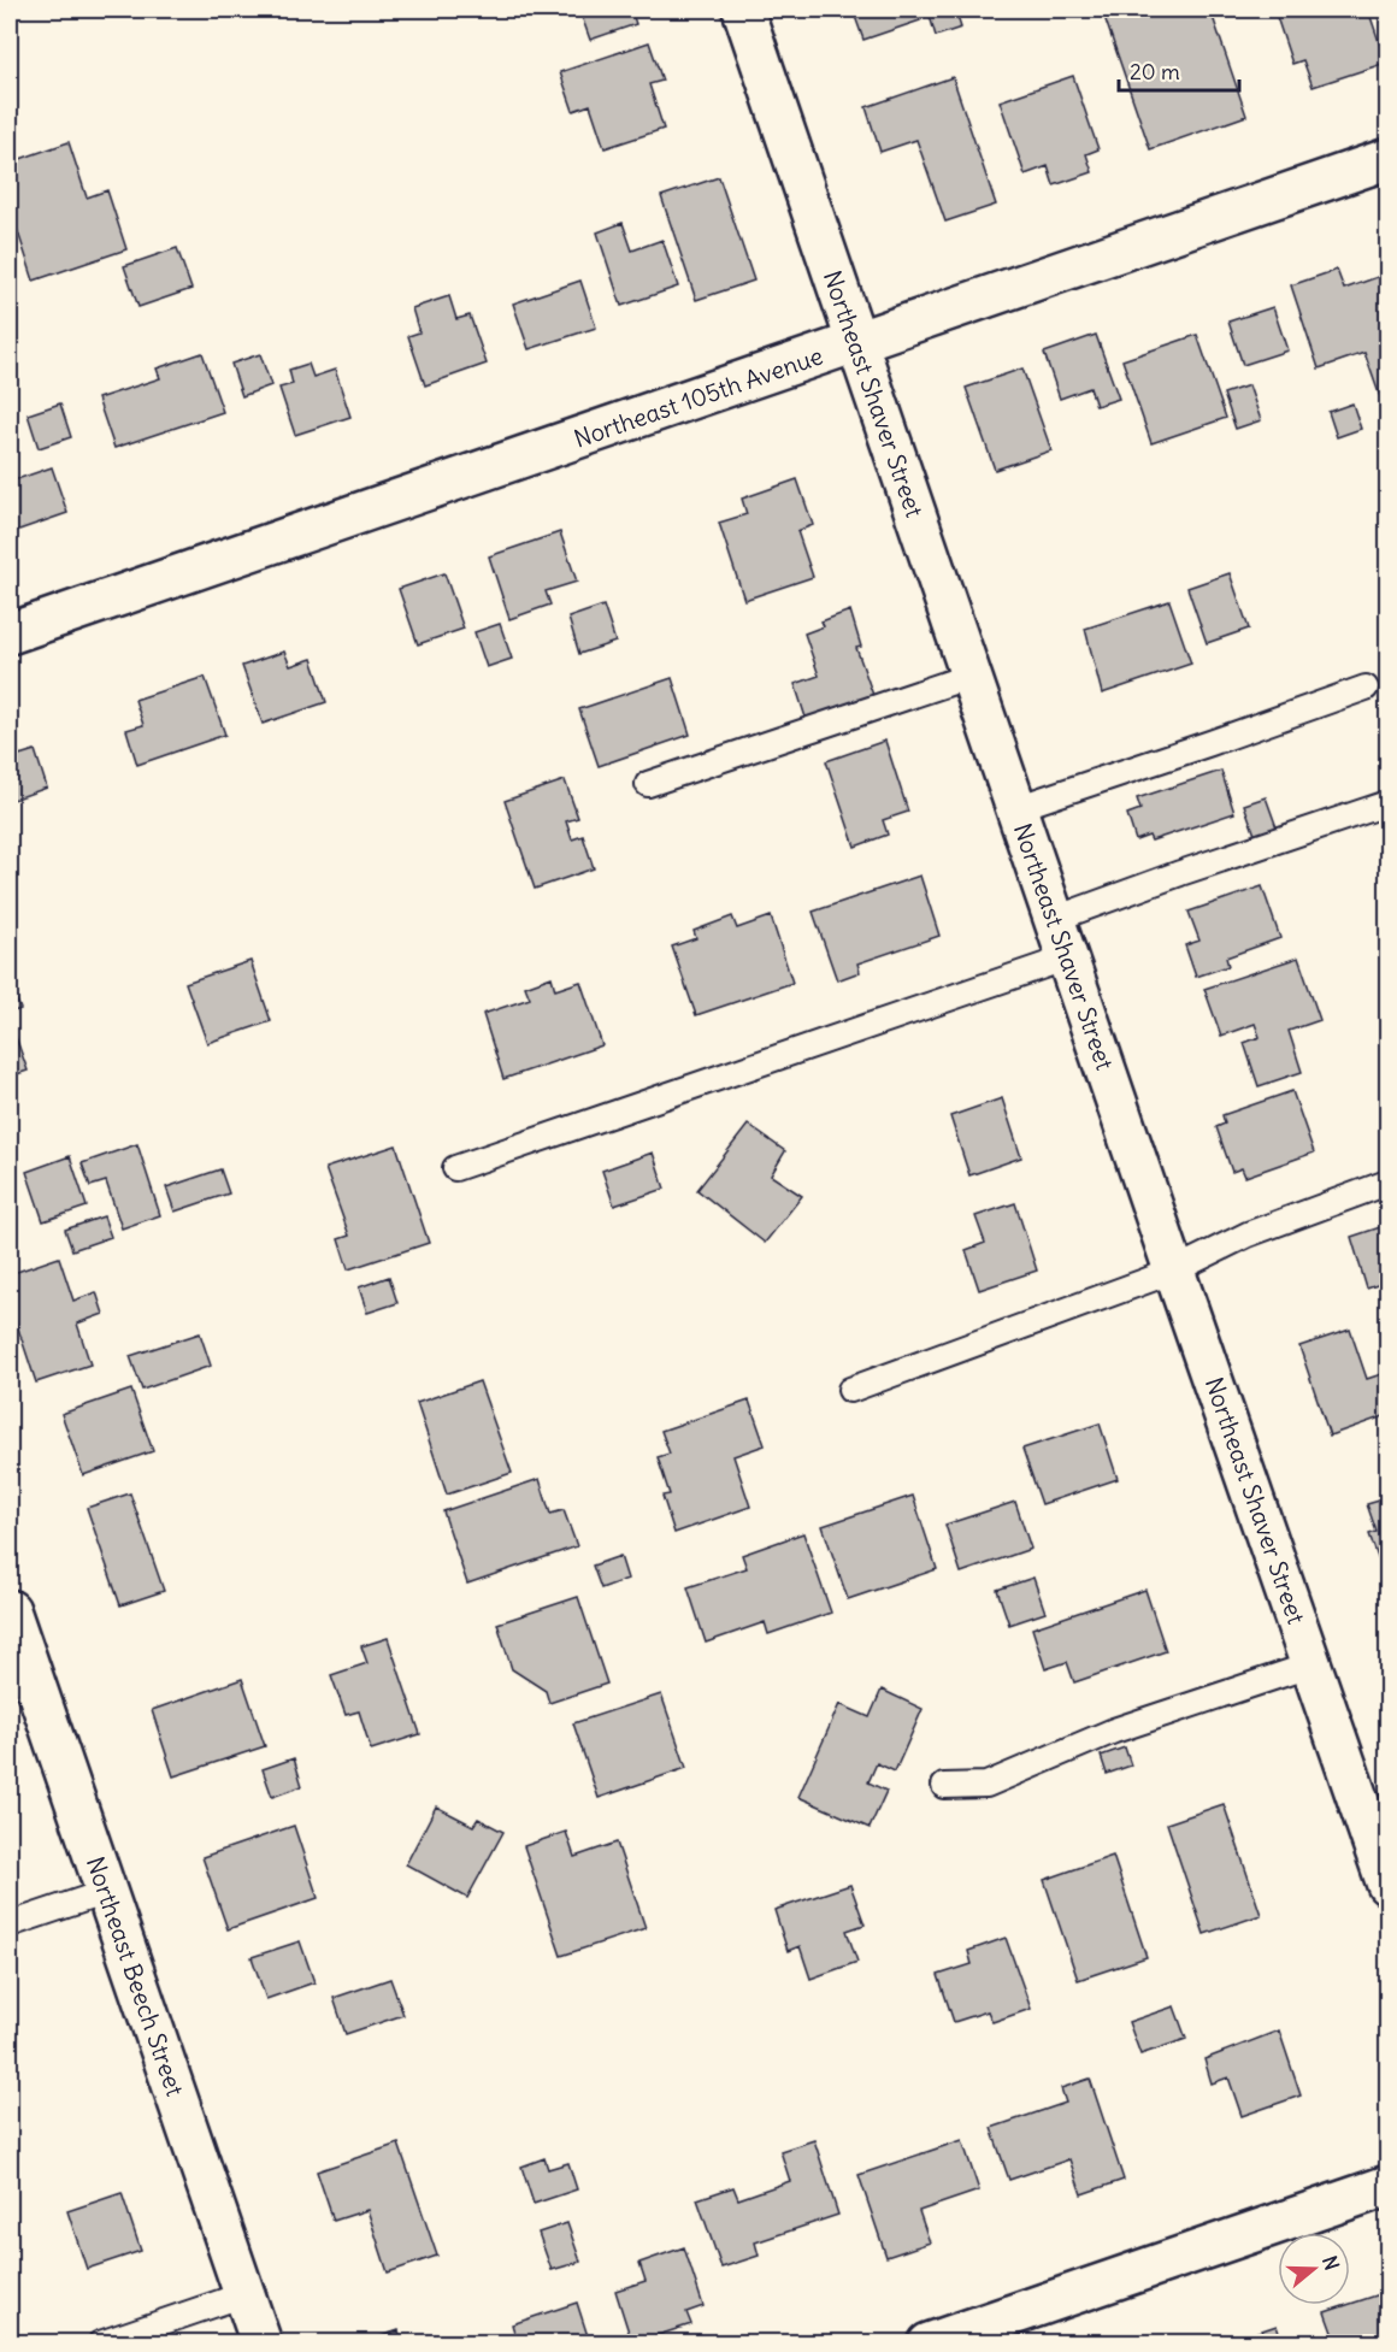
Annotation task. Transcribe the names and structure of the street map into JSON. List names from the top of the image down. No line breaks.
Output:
{"streets":{"street":["Northeast Shaver Street","Northeast 105th Avenue","Northeast Beech Street"]},"crossings":[["Northeast Shaver Street","Northeast 105th Avenue"]],"scale_bar":"20 m","north":"right"}
